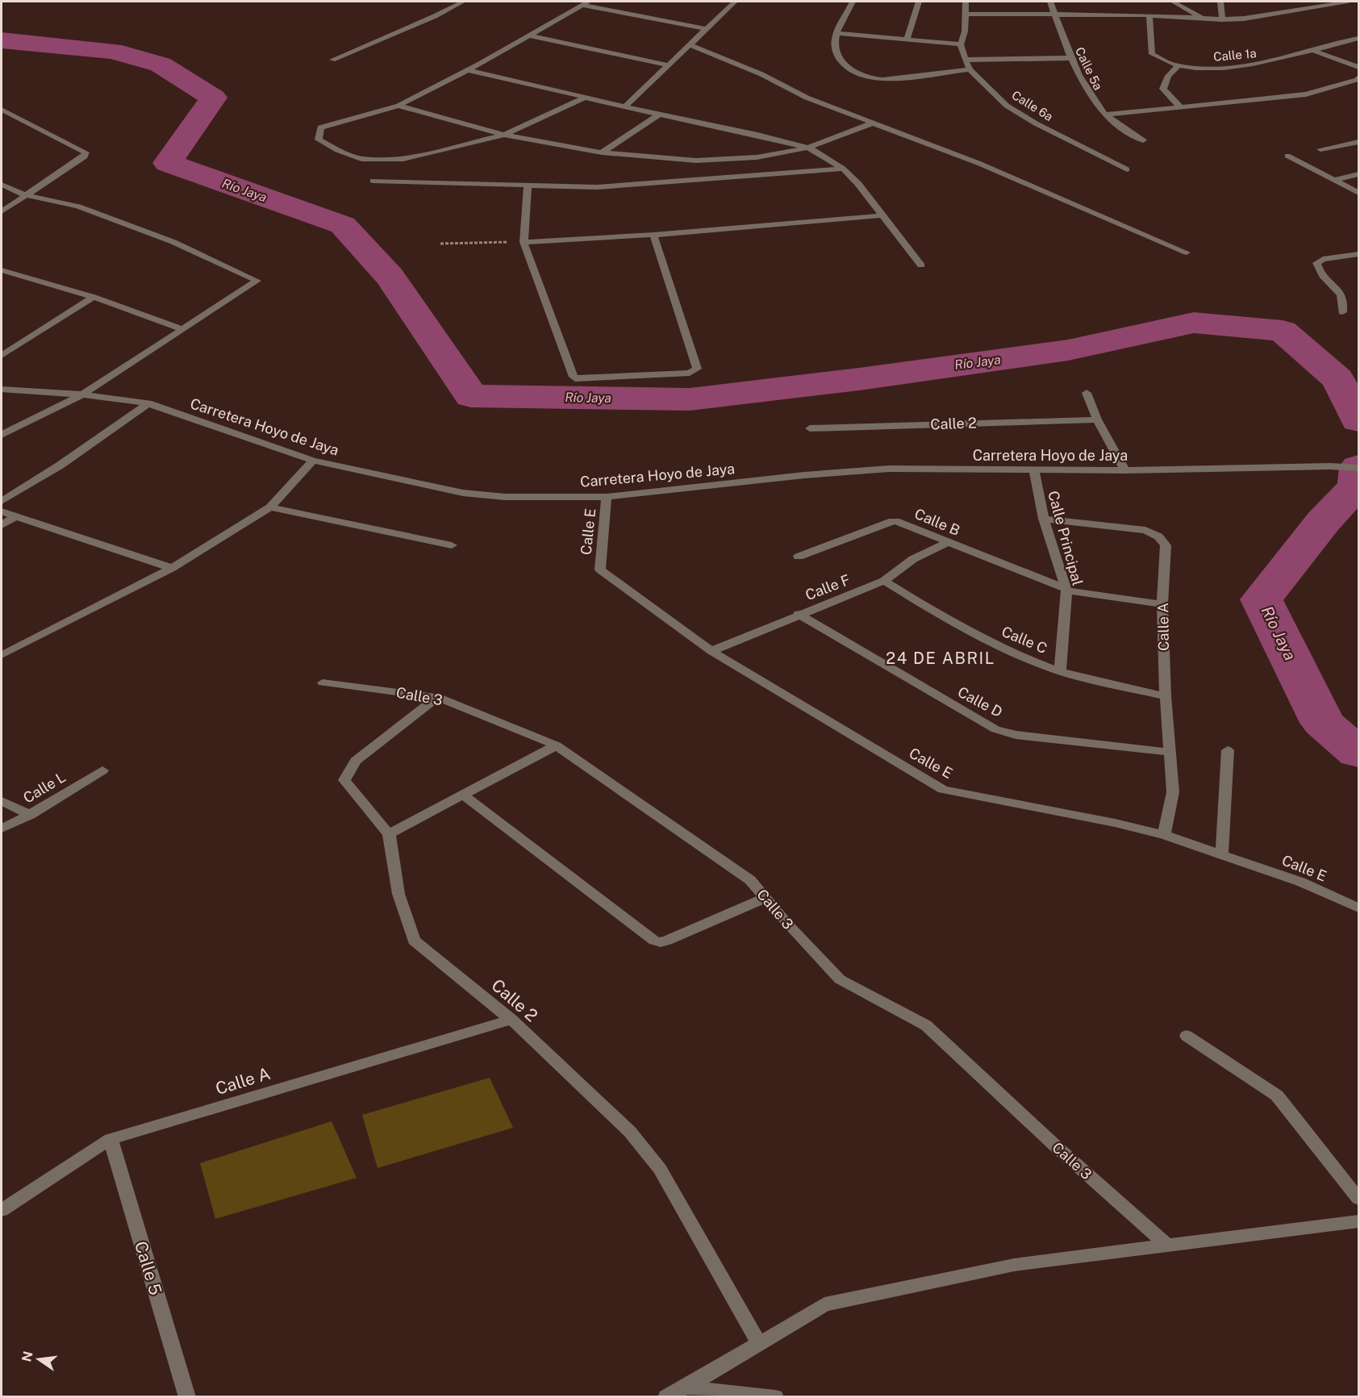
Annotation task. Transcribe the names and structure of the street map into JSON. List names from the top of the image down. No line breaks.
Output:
{"streets":{"street":["Calle 1a","Calle 5a","Calle 6a","Calle 2","Carretera Hoyo de Jaya","Calle B","Calle E","Calle Principal","Calle F","Calle A","Calle C","Calle 3","Calle D","Calle L","Calle 5"]},"crossings":[["Calle 2","Calle A"],["Carretera Hoyo de Jaya","Calle E"],["Carretera Hoyo de Jaya","Calle Principal"],["Calle B","Calle Principal"],["Calle B","Calle F"],["Calle B","Calle A"],["Calle E","Calle F"],["Calle E","Calle A"],["Calle Principal","Calle A"],["Calle Principal","Calle C"],["Calle F","Calle C"],["Calle F","Calle D"],["Calle A","Calle C"],["Calle A","Calle D"],["Calle A","Calle 5"]],"districts":["24 DE ABRIL"],"water":["Río Jaya"],"north":"left"}
